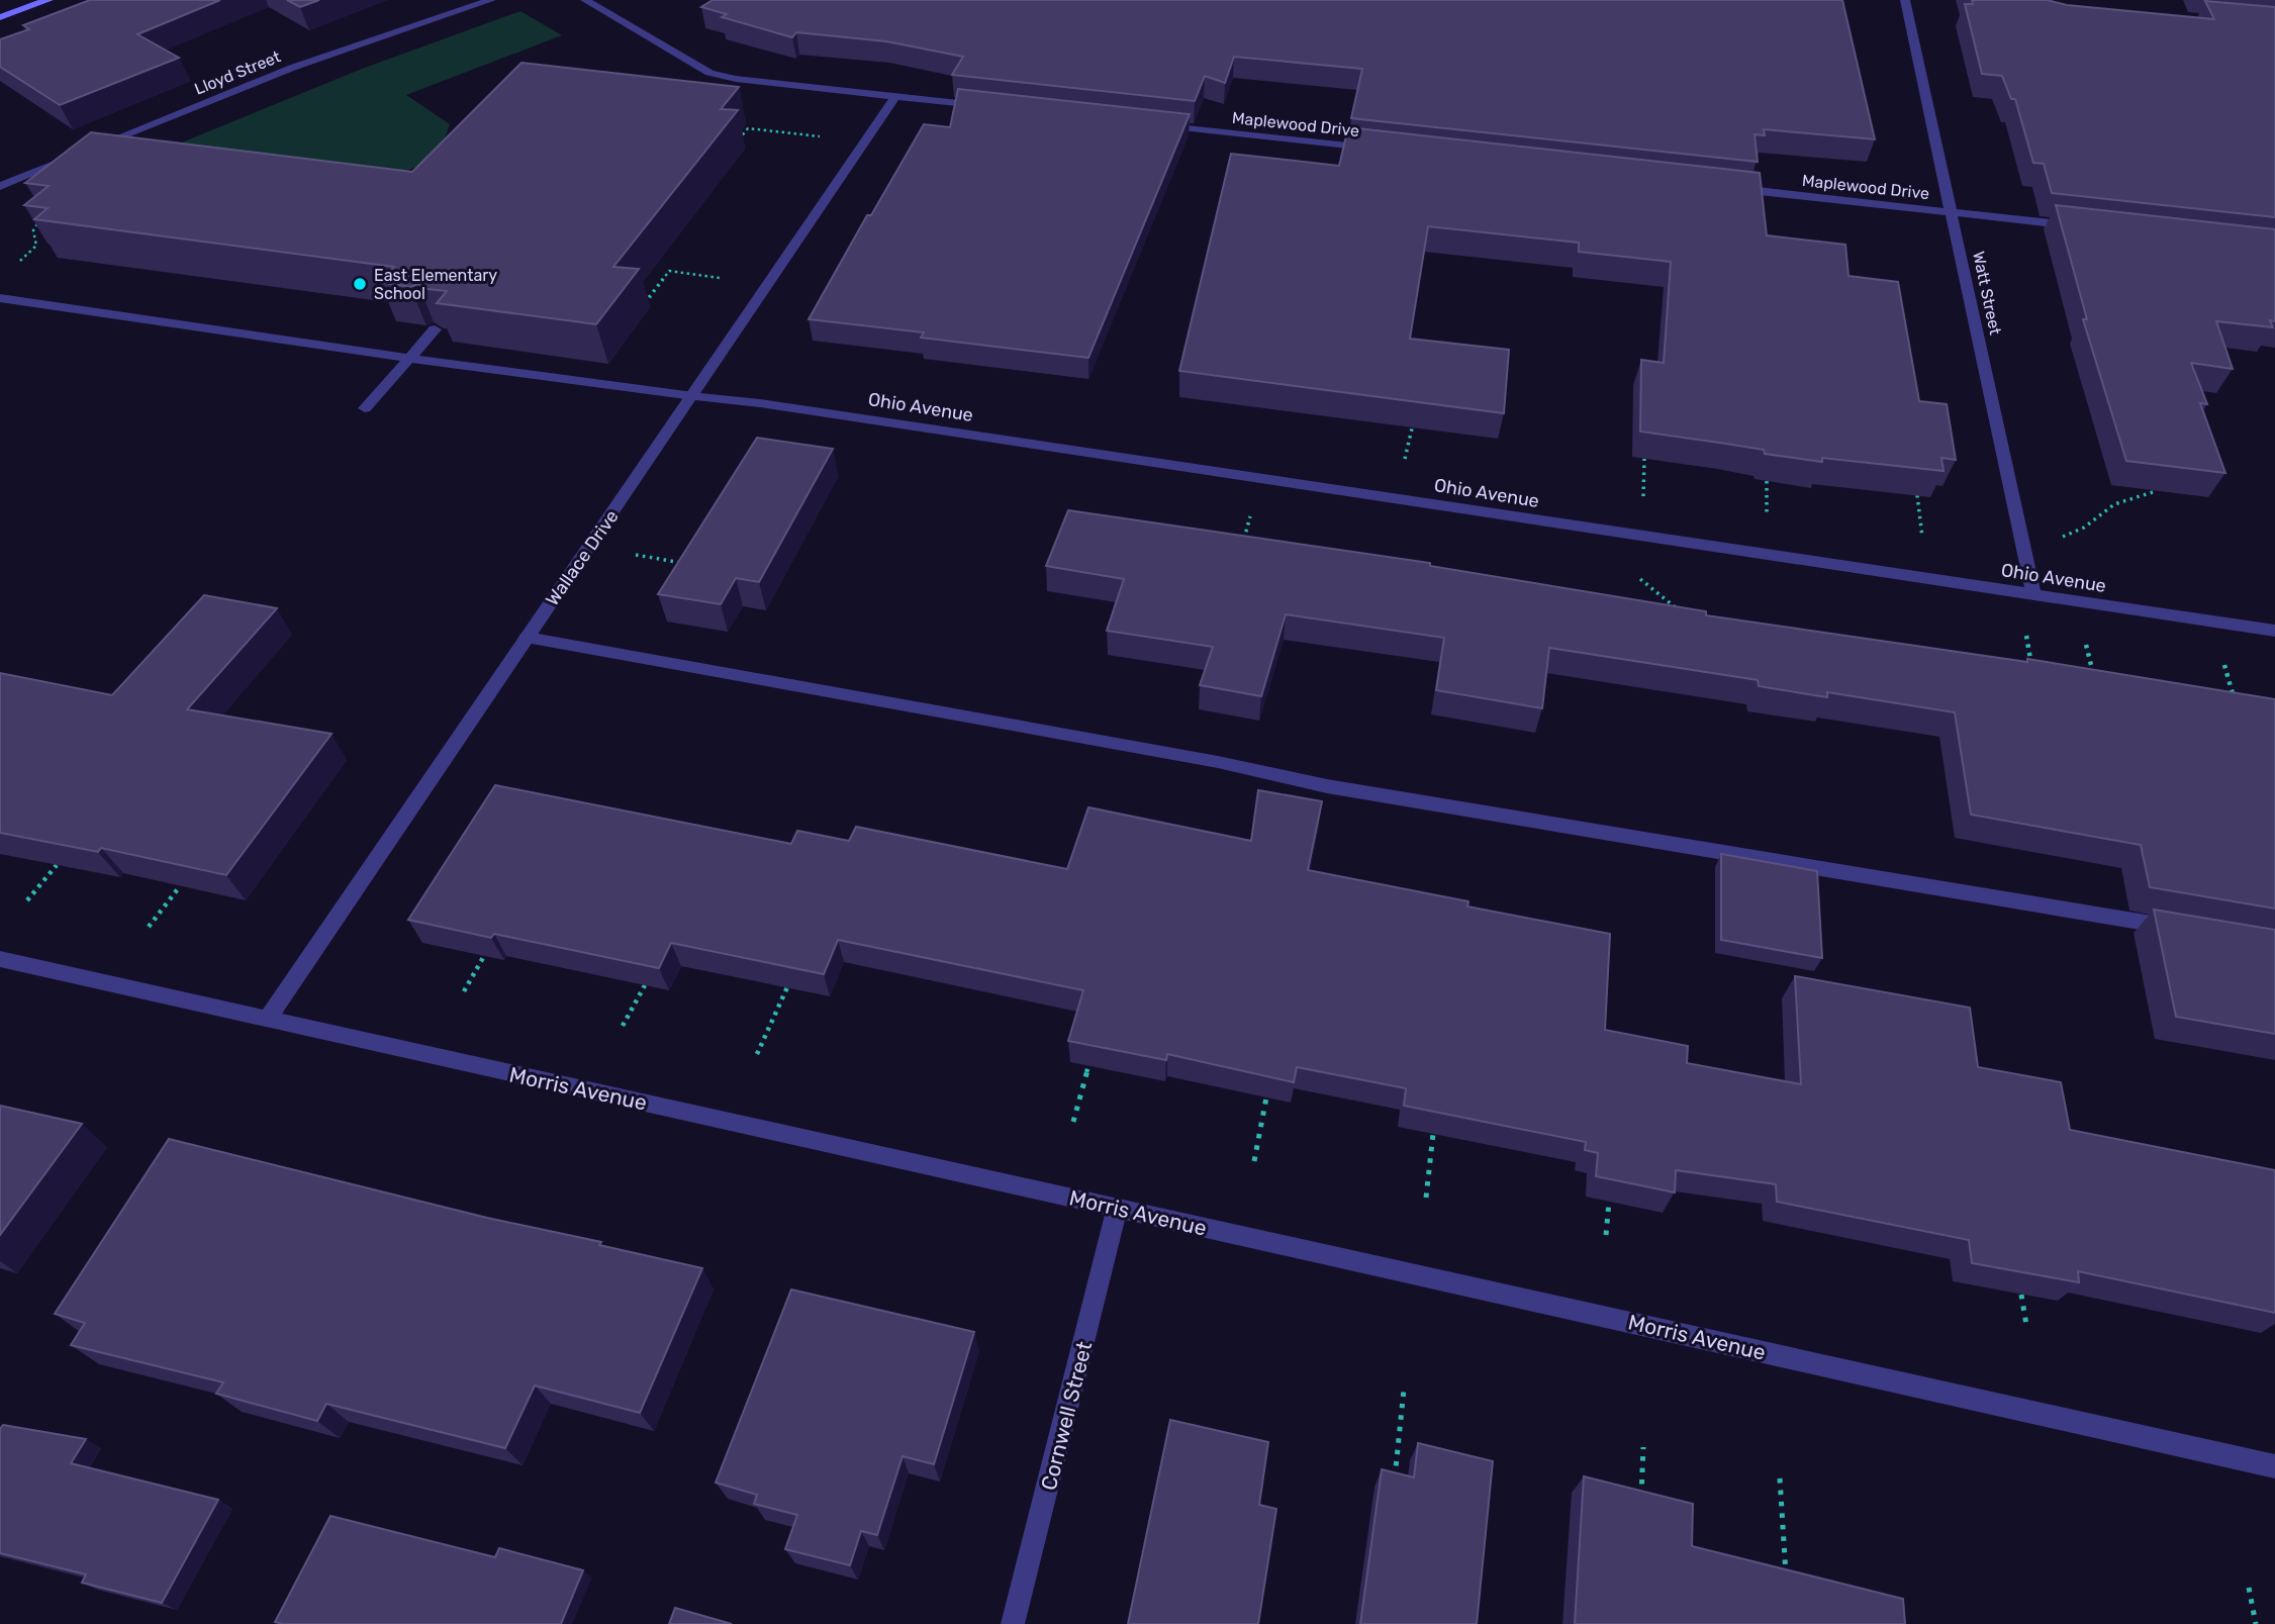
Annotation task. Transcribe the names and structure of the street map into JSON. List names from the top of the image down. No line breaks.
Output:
{"streets":{"street":["Lloyd Street","Maplewood Drive","Watt Street","Ohio Avenue","Wallace Drive","Morris Avenue","Cornwell Street"]},"crossings":[["Maplewood Drive","Watt Street"],["Watt Street","Ohio Avenue"],["Ohio Avenue","Wallace Drive"],["Wallace Drive","Morris Avenue"],["Morris Avenue","Cornwell Street"]],"places":["East Elementary School"]}
